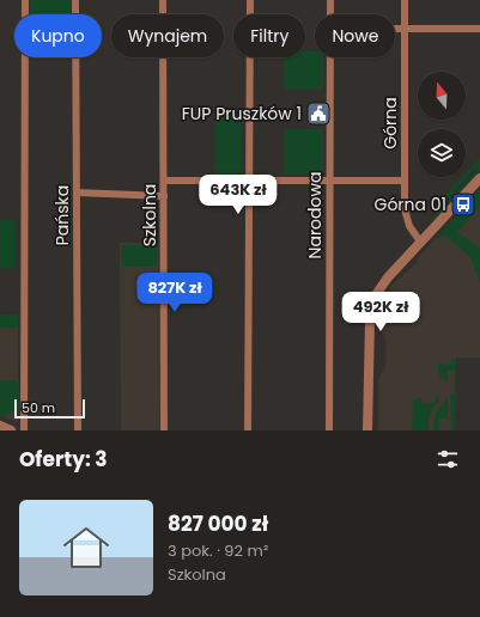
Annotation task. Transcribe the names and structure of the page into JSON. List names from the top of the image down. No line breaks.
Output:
{"streets":{"street":["Górna","Pańska","Szkolna","Narodowa"]},"places":{"public building":["FUP Pruszków 1"],"bus stop":["Górna 01"]},"scale_bar":"50 m","north":"top","page":{"chip":["Kupno","Wynajem","Filtry","Nowe"],"price":["643K zł","827K zł","492K zł"],"scale":"50 m","heading":"Oferty: 3","list":[{"name":"827 000 zł","note":"3 pok. · 92 m² · Szkolna"}]}}
